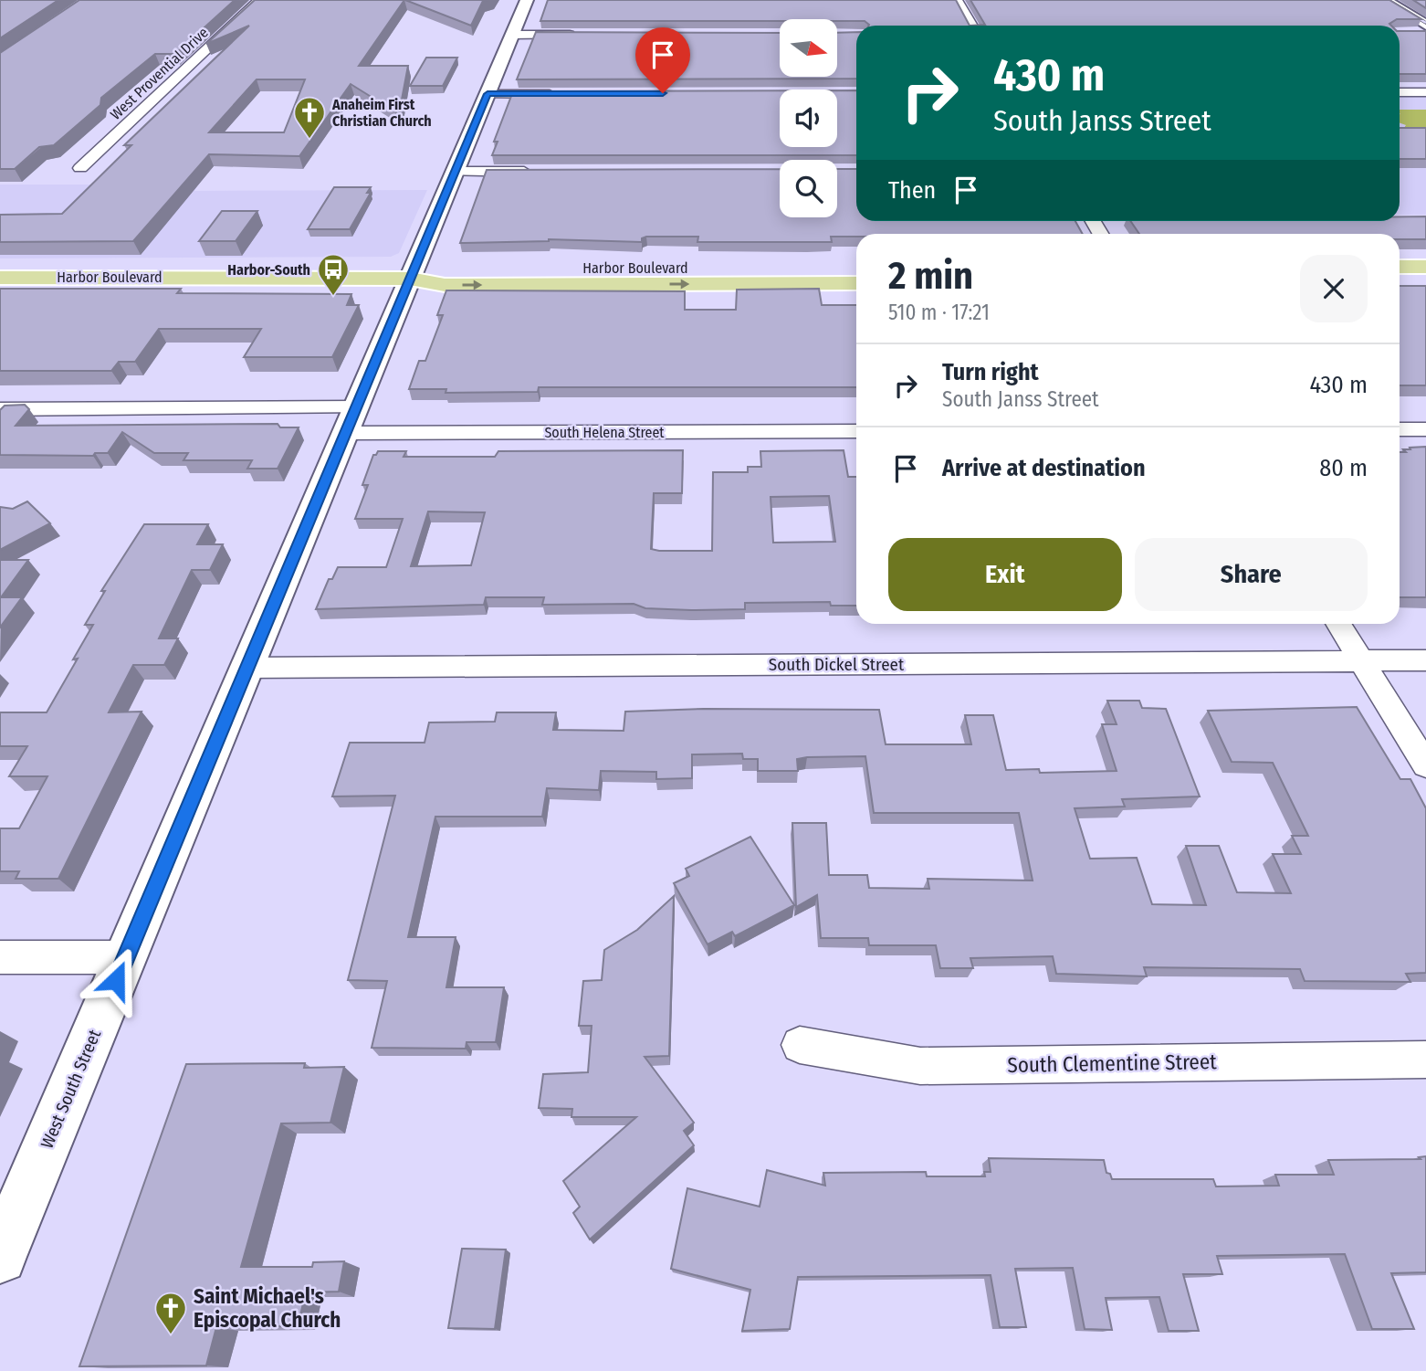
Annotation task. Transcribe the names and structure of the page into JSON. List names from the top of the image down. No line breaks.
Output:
{"streets":{"main road":["Harbor Boulevard"],"street":["West Provential Drive","South Helena Street","South Dickel Street","South Clementine Street","West South Street"]},"crossings":[["Harbor Boulevard","West South Street"],["South Helena Street","West South Street"],["South Dickel Street","West South Street"]],"places":{"church":["Anaheim First Christian Church","Saint Michael's Episcopal Church"],"bus stop":["Harbor-South"]},"north":"right","page":{"turn":["430 m","South Janss Street"],"then":"Then","heading":["2 min","510 m · 17:21"],"list":[{"name":"Turn right","note":"South Janss Street","value":"430 m"},{"name":"Arrive at destination","value":"80 m"}],"buttons":["Exit","Share"]}}
